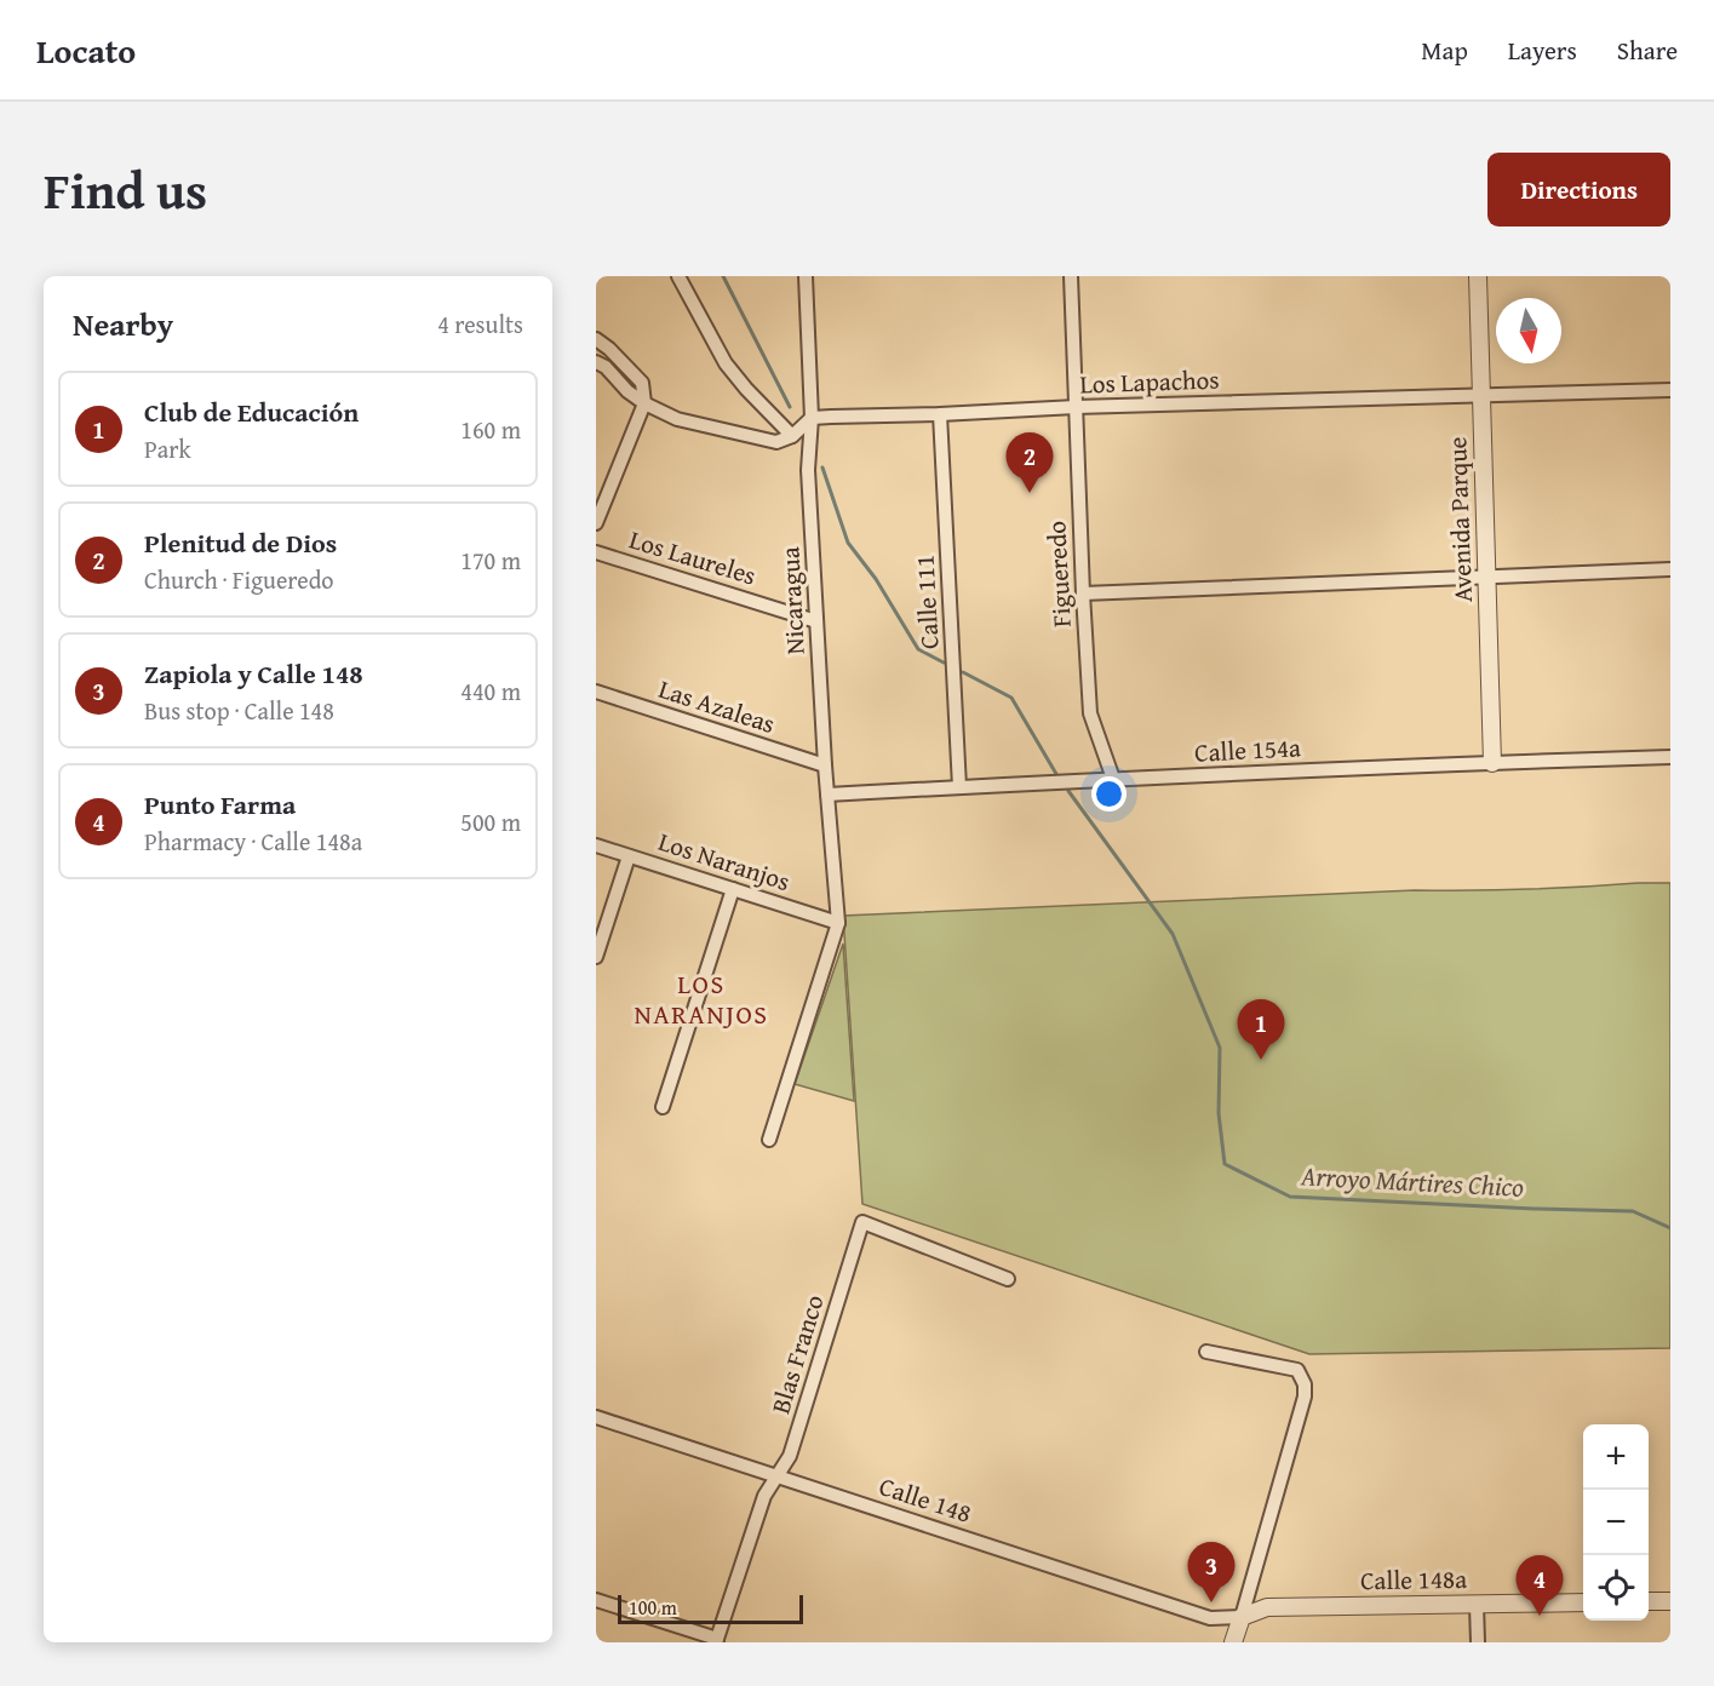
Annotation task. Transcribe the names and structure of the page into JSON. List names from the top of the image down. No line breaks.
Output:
{"streets":{"street":["Los Lapachos","Avenida Parque","Los Laureles","Figueredo","Nicaragua","Calle 111","Las Azaleas","Calle 154a","Los Naranjos","Blas Franco","Calle 148","Calle 148a"]},"crossings":[["Los Lapachos","Avenida Parque"],["Los Lapachos","Figueredo"],["Los Lapachos","Nicaragua"],["Los Lapachos","Calle 111"],["Avenida Parque","Calle 154a"],["Los Laureles","Nicaragua"],["Figueredo","Calle 154a"],["Nicaragua","Las Azaleas"],["Nicaragua","Calle 154a"],["Nicaragua","Los Naranjos"],["Calle 111","Calle 154a"],["Blas Franco","Calle 148"],["Calle 148","Calle 148a"]],"districts":["LOS NARANJOS"],"water":["Arroyo Mártires Chico"],"scale_bar":"100 m","north":"bottom","page":{"header":"Locato","nav":["Map","Layers","Share"],"title":"Find us","buttons":"Directions","heading":["Nearby","4 results"],"list":[{"mark":"1","name":"Club de Educación","note":"Park","value":"160 m"},{"mark":"2","name":"Plenitud de Dios","note":"Church · Figueredo","value":"170 m"},{"mark":"3","name":"Zapiola y Calle 148","note":"Bus stop · Calle 148","value":"440 m"},{"mark":"4","name":"Punto Farma","note":"Pharmacy · Calle 148a","value":"500 m"}],"pins":["2","1","3","4"],"map_buttons":["+","−"],"scale":"100 m"}}
